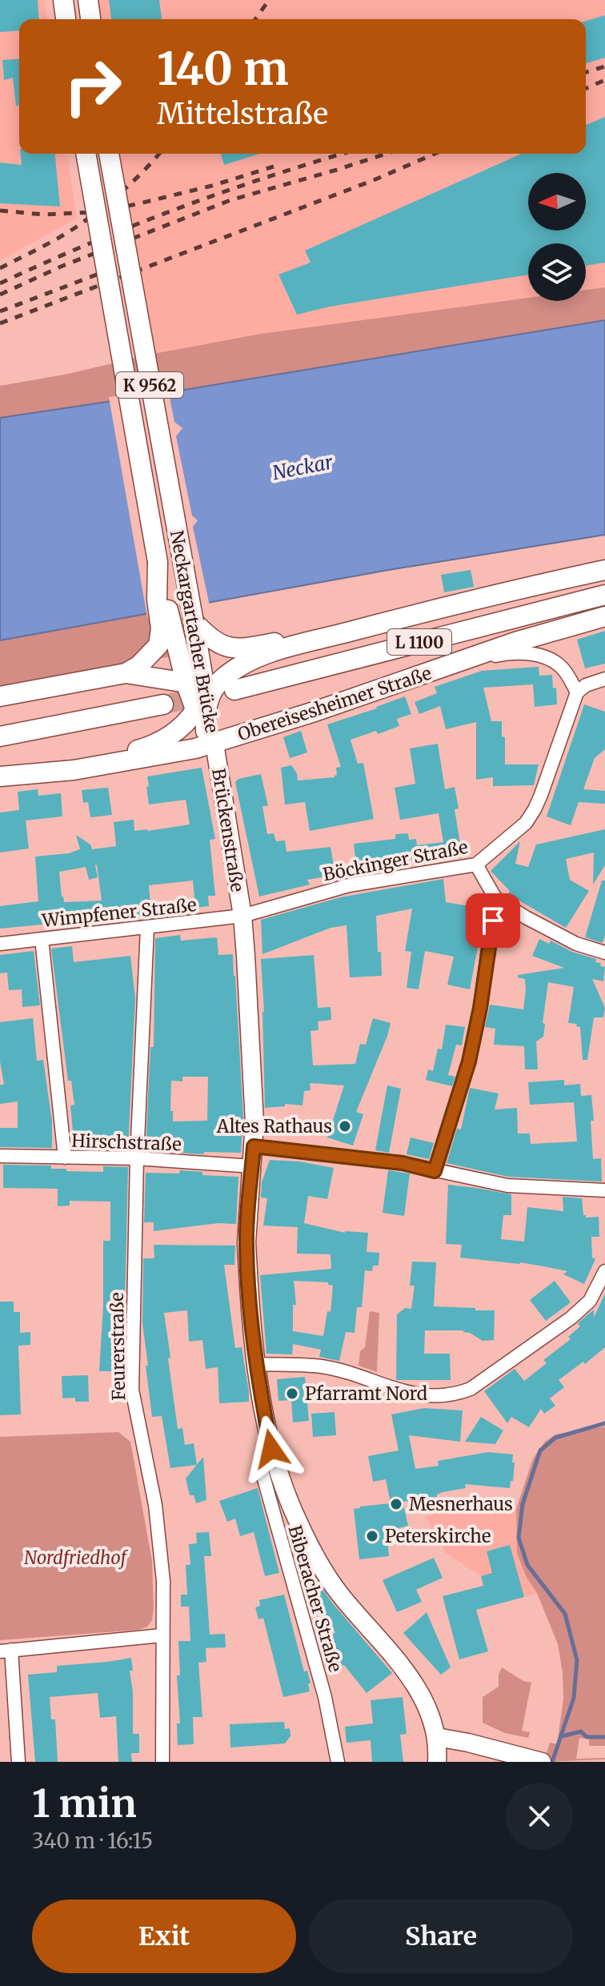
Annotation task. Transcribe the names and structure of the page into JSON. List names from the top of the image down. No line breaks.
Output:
{"streets":{"main road":["K 9562","Neckargartacher Brücke","L 1100","Obereisesheimer Straße","Brückenstraße"],"street":["Böckinger Straße","Wimpfener Straße","Hirschstraße","Feurerstraße","Biberacher Straße"]},"crossings":[["K 9562","Brückenstraße"],["K 9562","Böckinger Straße"],["K 9562","Wimpfener Straße"],["K 9562","Hirschstraße"],["K 9562","Biberacher Straße"],["Neckargartacher Brücke","Obereisesheimer Straße"],["Neckargartacher Brücke","Brückenstraße"],["Obereisesheimer Straße","Brückenstraße"],["Obereisesheimer Straße","Böckinger Straße"],["Brückenstraße","Böckinger Straße"],["Brückenstraße","Wimpfener Straße"],["Böckinger Straße","Wimpfener Straße"],["Wimpfener Straße","Feurerstraße"],["Hirschstraße","Feurerstraße"]],"water":["Neckar"],"parks":["Nordfriedhof"],"places":["Altes Rathaus","Pfarramt Nord","Mesnerhaus","Peterskirche"],"north":"left","page":{"turn":["140 m","Mittelstraße"],"heading":["1 min","340 m · 16:15"],"buttons":["Exit","Share"]}}
